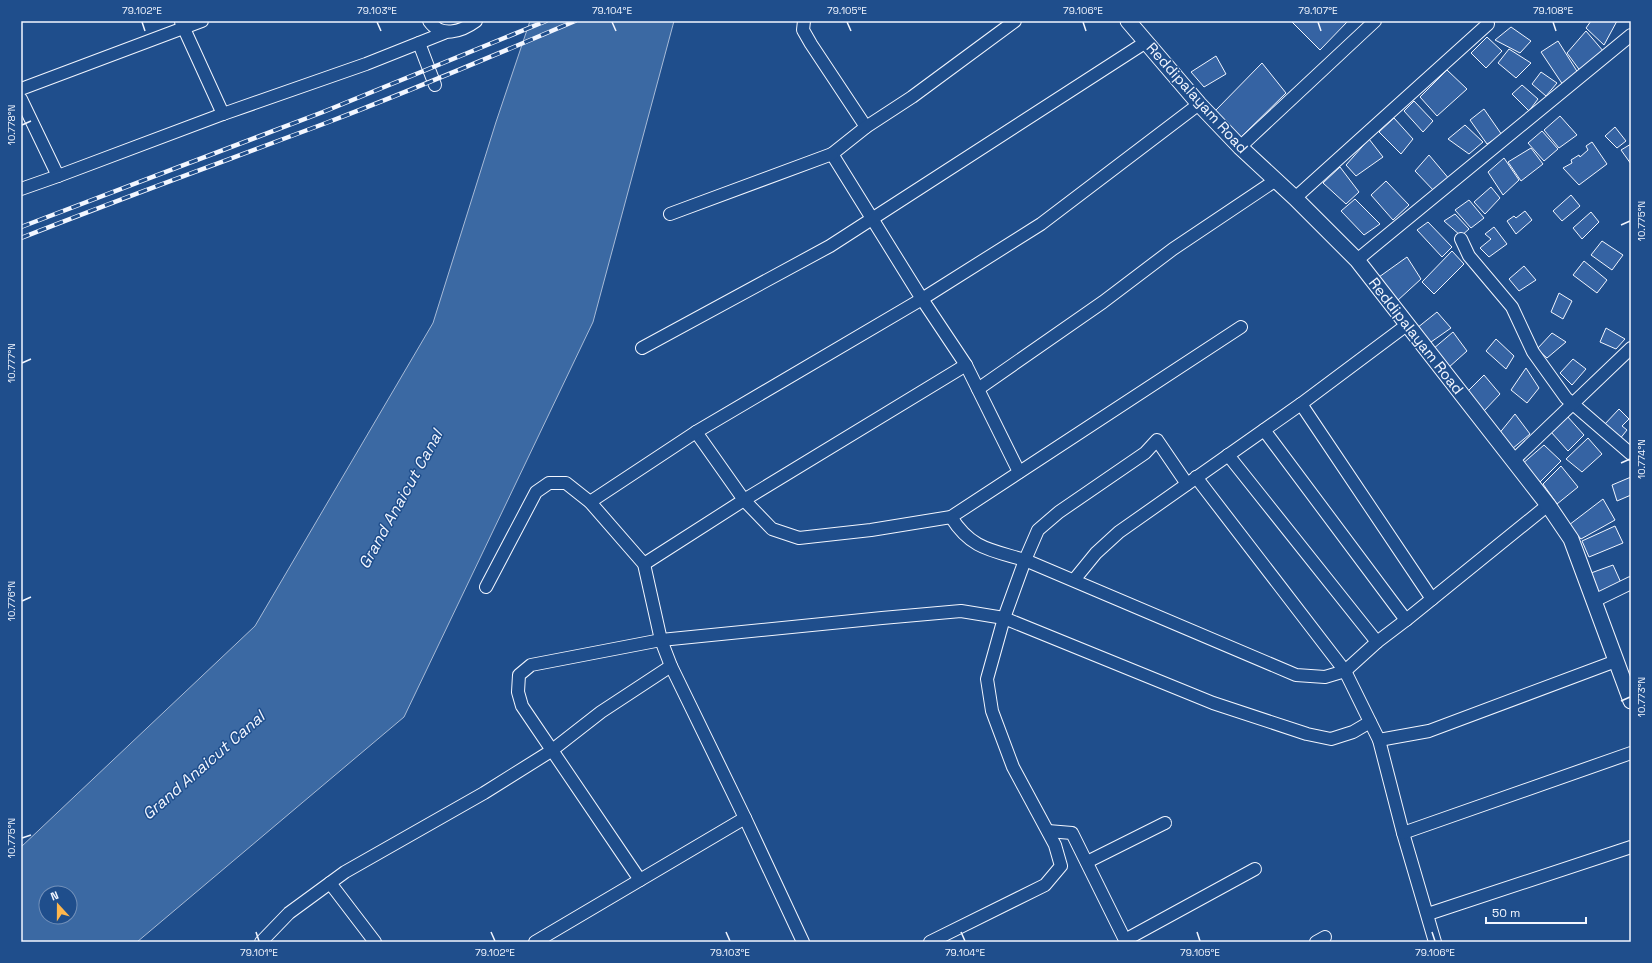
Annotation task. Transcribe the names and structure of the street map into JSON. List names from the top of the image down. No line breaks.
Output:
{"streets":{"street":["Reddipalayam Road"]},"water":["Grand Anaicut Canal"],"scale_bar":"50 m","north":"top","coordinates":["79.102°E","79.103°E","79.104°E","79.105°E","79.106°E","79.107°E","79.108°E","10.778°N","10.775°N","10.777°N","10.774°N","10.776°N","10.773°N","79.101°E"]}
